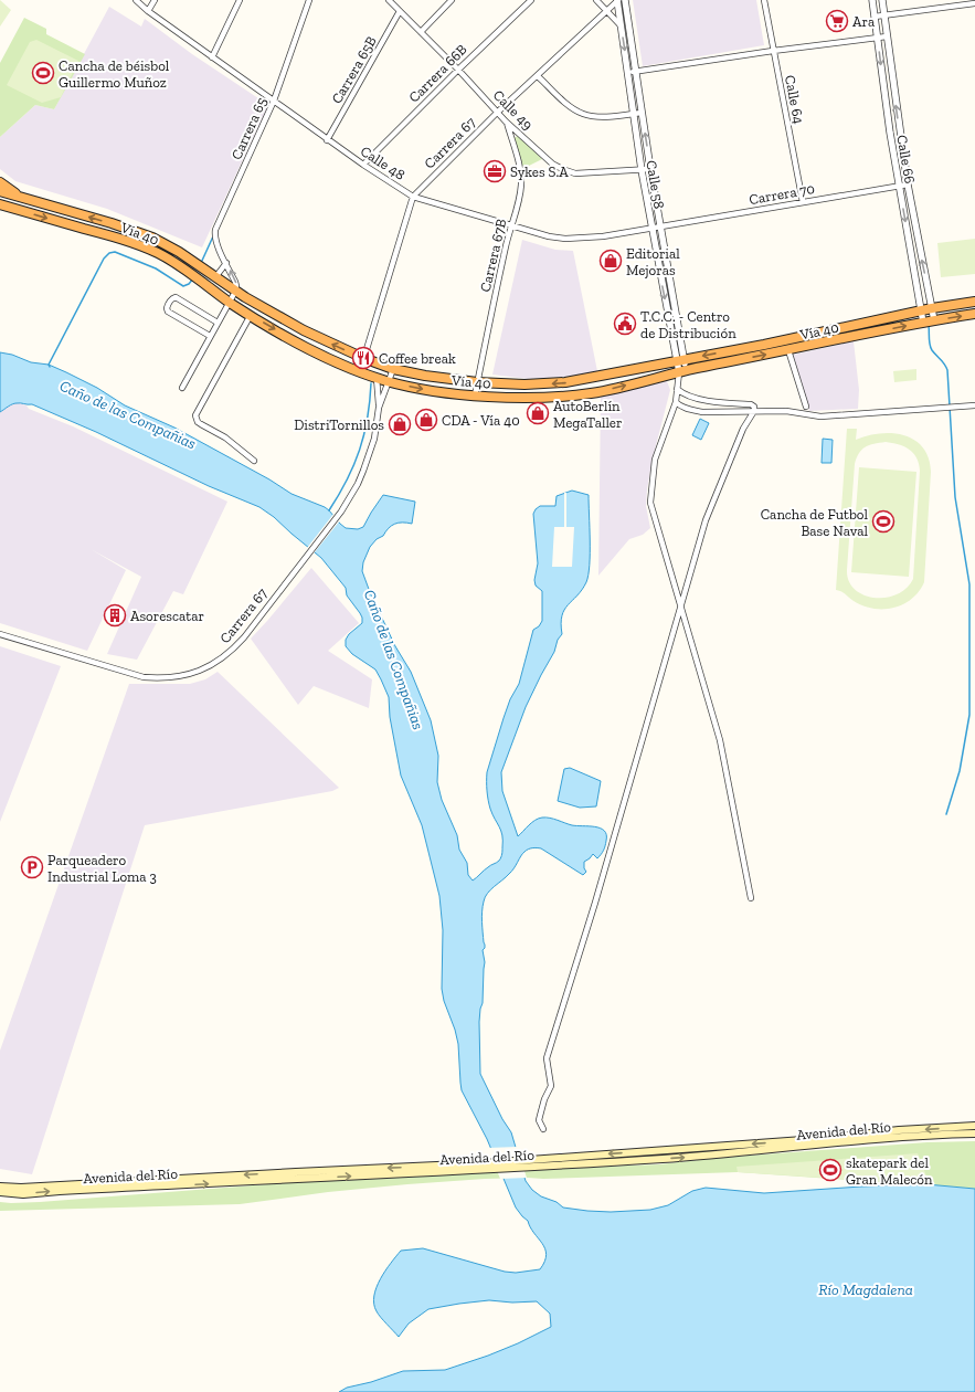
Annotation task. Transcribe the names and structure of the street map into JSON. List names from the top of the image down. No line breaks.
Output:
{"streets":{"highway":["Vía 40"],"main road":["Avenida del Río"],"street":["Carrera 65B","Carrera 66B","Calle 64","Calle 49","Carrera 65","Carrera 67","Calle 66","Calle 48","Calle 58","Carrera 70","Carrera 67B"]},"crossings":[["Carrera 65B","Calle 49"],["Carrera 65B","Calle 48"],["Carrera 66B","Calle 49"],["Carrera 66B","Calle 48"],["Calle 64","Carrera 70"],["Calle 49","Carrera 67"],["Calle 49","Calle 58"],["Calle 49","Carrera 67B"],["Carrera 65","Calle 48"],["Carrera 65","Vía 40"],["Carrera 67","Calle 48"],["Carrera 67","Calle 58"],["Carrera 67","Vía 40"],["Calle 66","Carrera 70"],["Calle 66","Vía 40"],["Calle 48","Calle 58"],["Calle 48","Carrera 70"],["Calle 48","Carrera 67B"],["Calle 58","Carrera 70"],["Calle 58","Vía 40"],["Vía 40","Carrera 67B"]],"water":["Caño de las Compañias","Río Magdalena"],"places":{"supermarket":["Ara"],"sports":["Cancha de béisbol Guillermo Muñoz","Cancha de Futbol Base Naval","skatepark del Gran Malecón"],"office":["Sykes S.A"],"shop":["Editorial Mejoras","AutoBerlín MegaTaller","CDA - Vía 40","DistriTornillos"],"public building":["T.C.C. - Centro de Distribución"],"restaurant":["Coffee break"],"building":["Asorescatar"],"parking":["Parqueadero Industrial Loma 3"]}}
